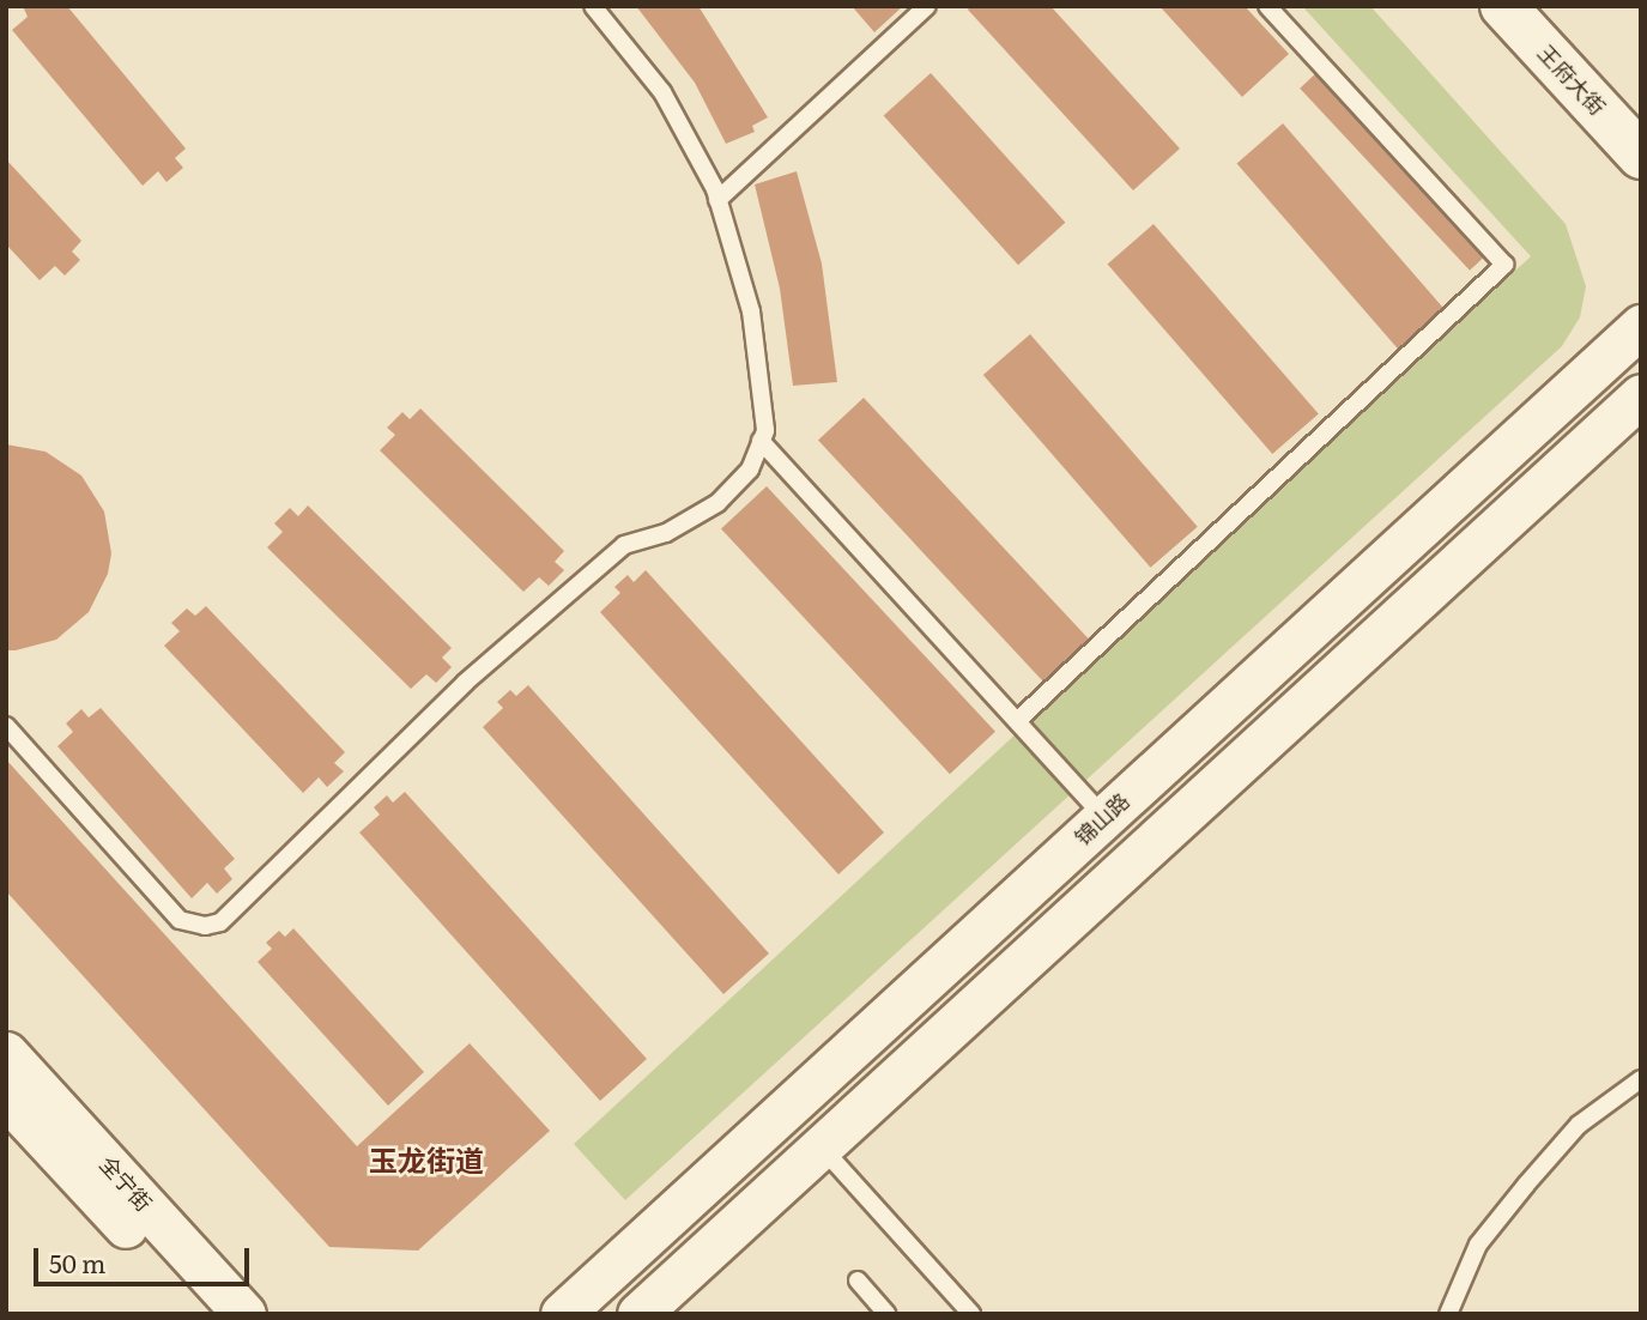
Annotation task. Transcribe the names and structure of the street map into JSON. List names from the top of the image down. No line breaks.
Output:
{"streets":{"main road":["王府大街"],"street":["锦山路","全宁街"]},"districts":["玉龙街道"],"scale_bar":"50 m"}
